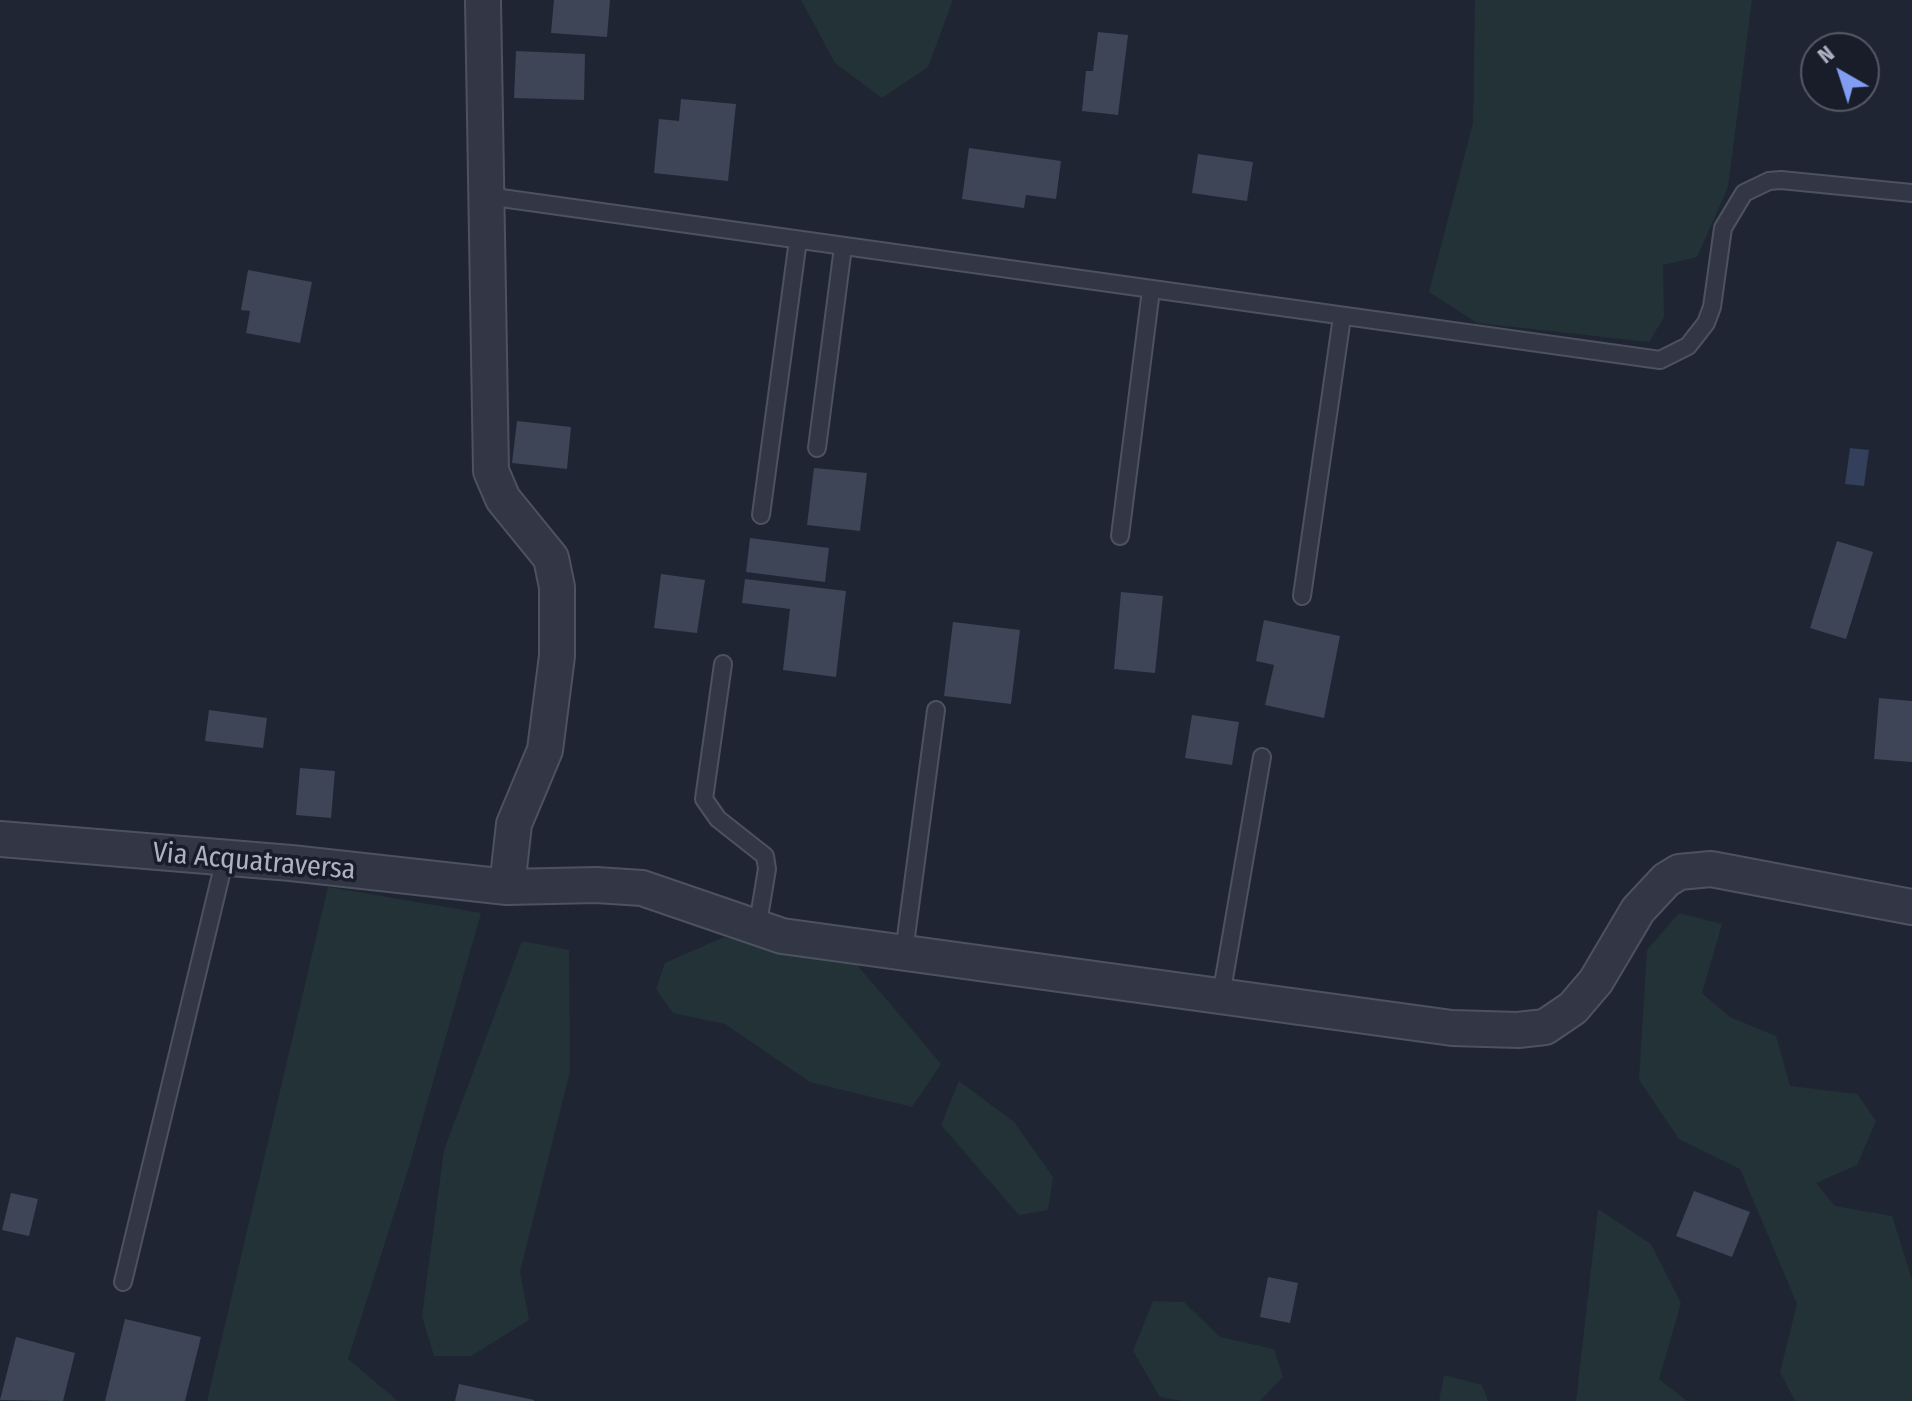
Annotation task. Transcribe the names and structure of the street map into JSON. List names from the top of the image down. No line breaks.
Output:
{"streets":{"street":["Via Acquatraversa"]},"north":"top left"}
